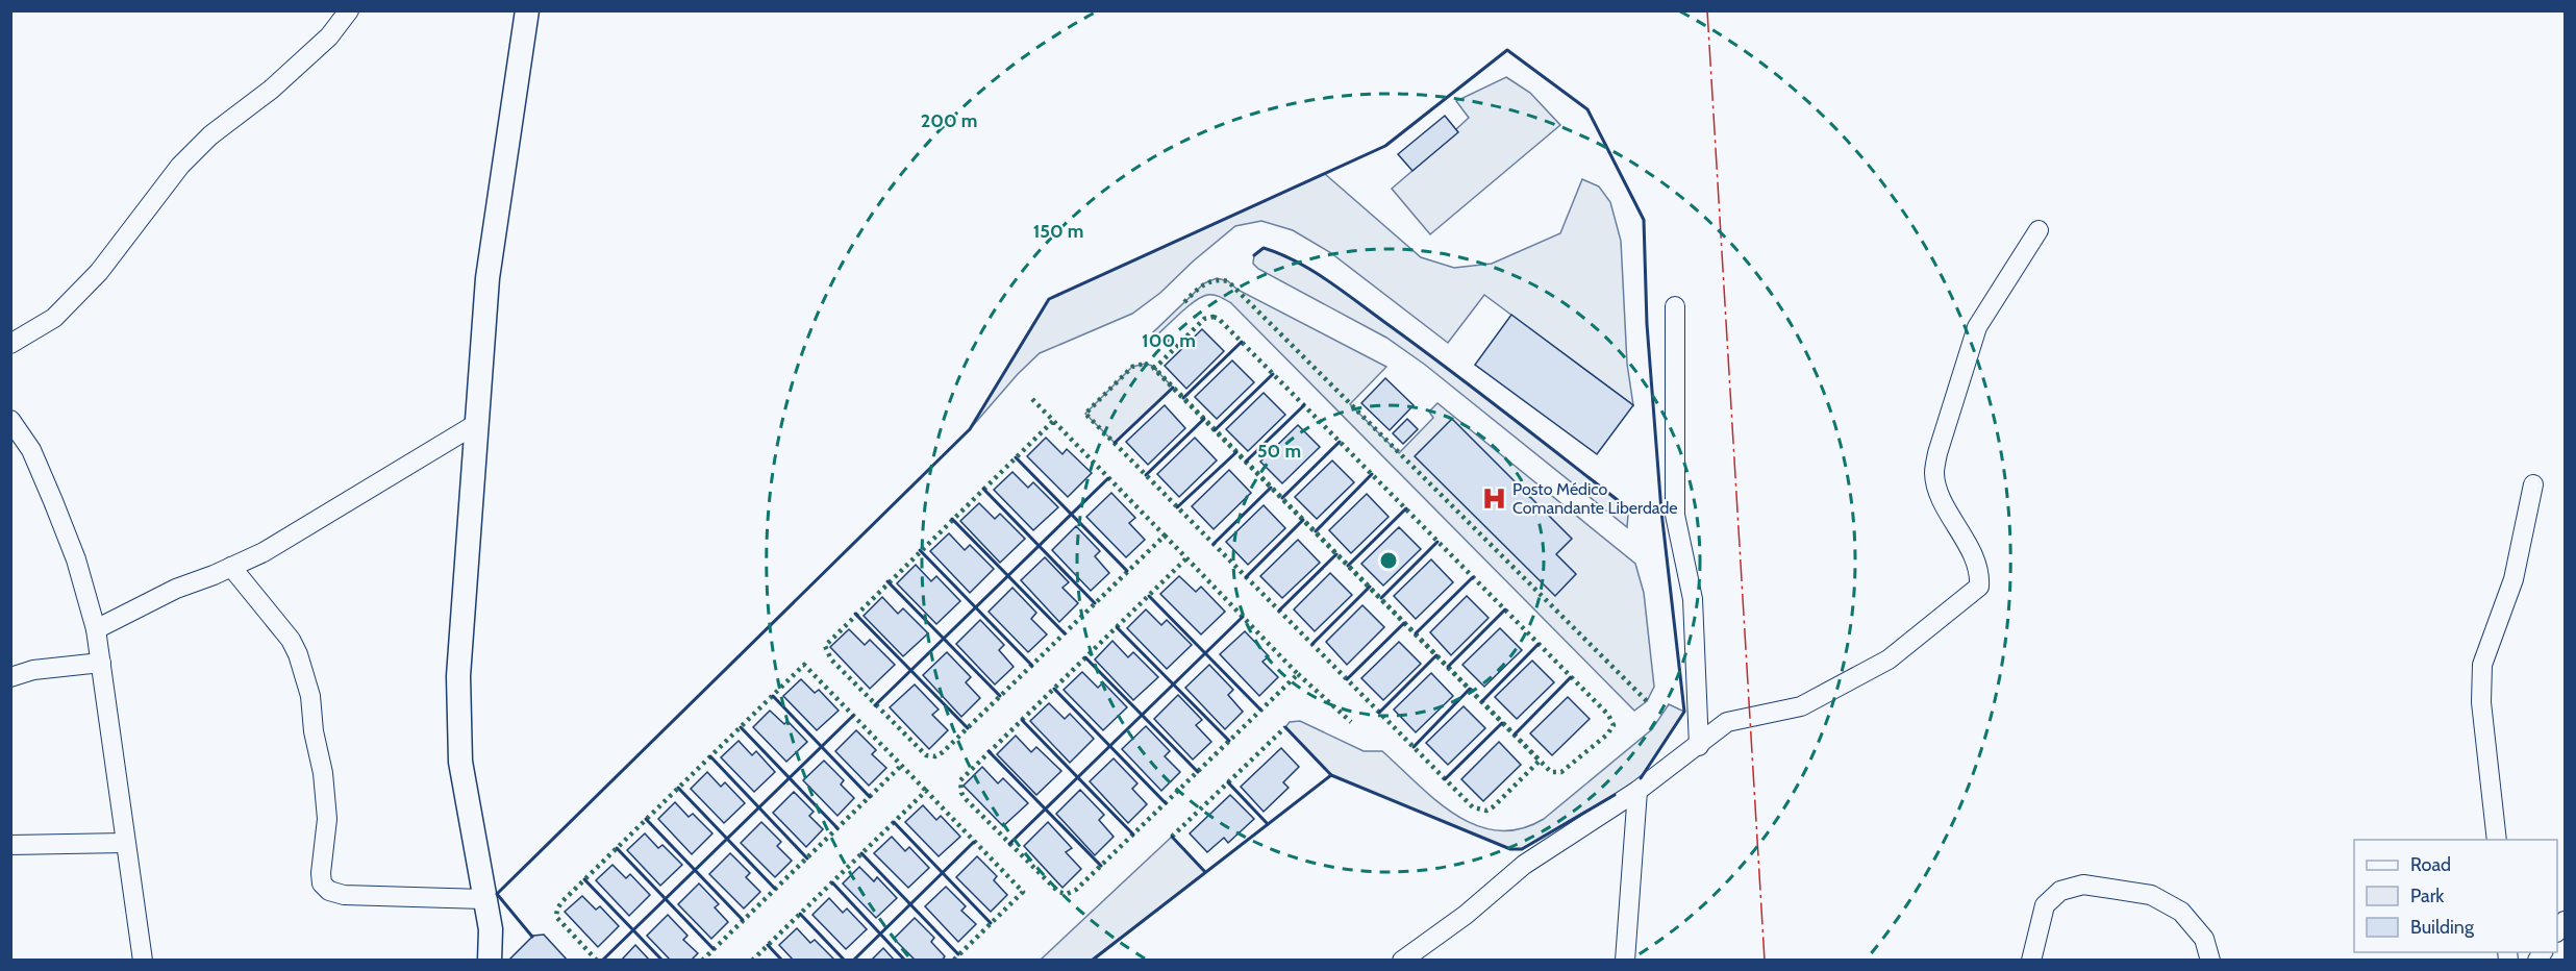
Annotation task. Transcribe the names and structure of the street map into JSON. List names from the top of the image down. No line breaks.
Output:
{"places":{"hospital":["Posto Médico Comandante Liberdade"]},"legend":["Road","Park","Building"],"rings":["200 m","150 m","100 m","50 m"]}
